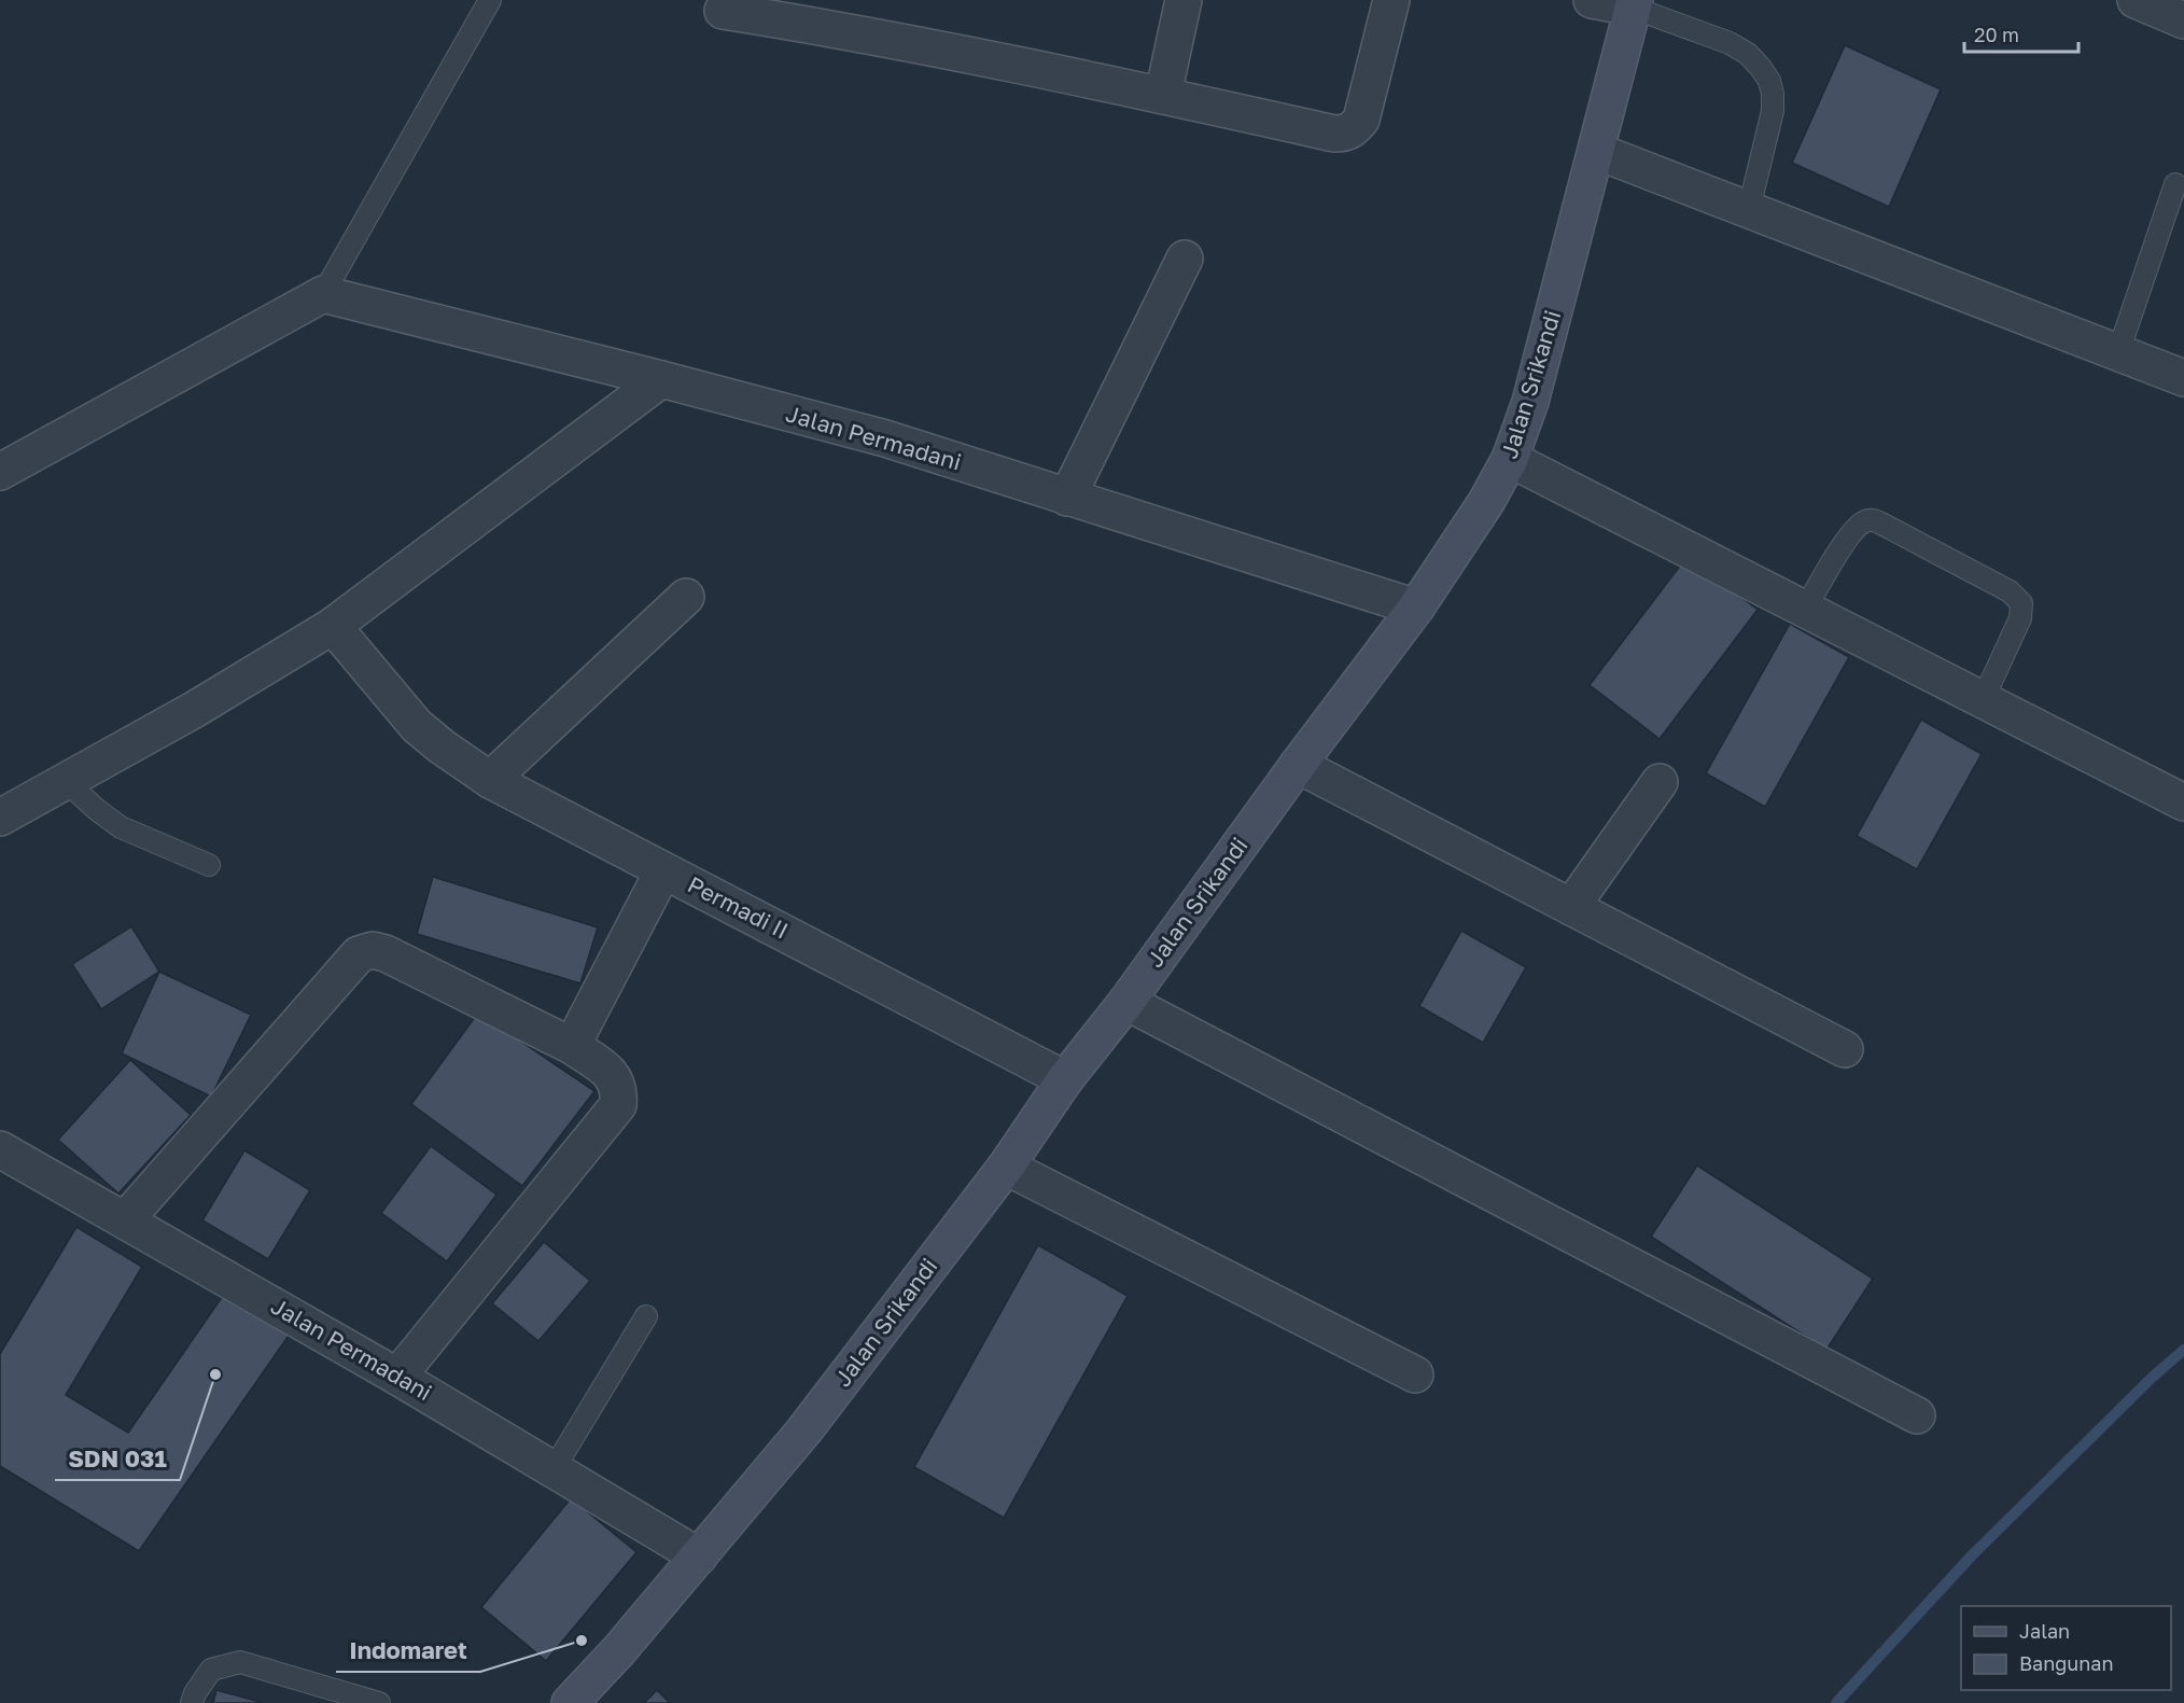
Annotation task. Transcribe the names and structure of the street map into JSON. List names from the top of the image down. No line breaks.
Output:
{"streets":{"main road":["Jalan Srikandi"],"street":["Jalan Permadani","Permadi II"]},"crossings":[["Jalan Srikandi","Jalan Permadani"],["Jalan Srikandi","Permadi II"]],"places":["SDN 031","Indomaret"],"legend":["Jalan","Bangunan"],"scale_bar":"20 m"}
